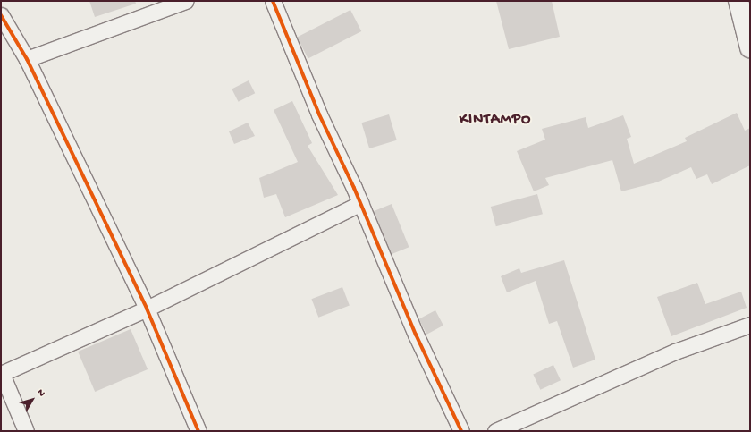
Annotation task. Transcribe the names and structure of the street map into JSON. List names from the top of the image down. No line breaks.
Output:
{"districts":["KINTAMPO"],"north":"top right"}
